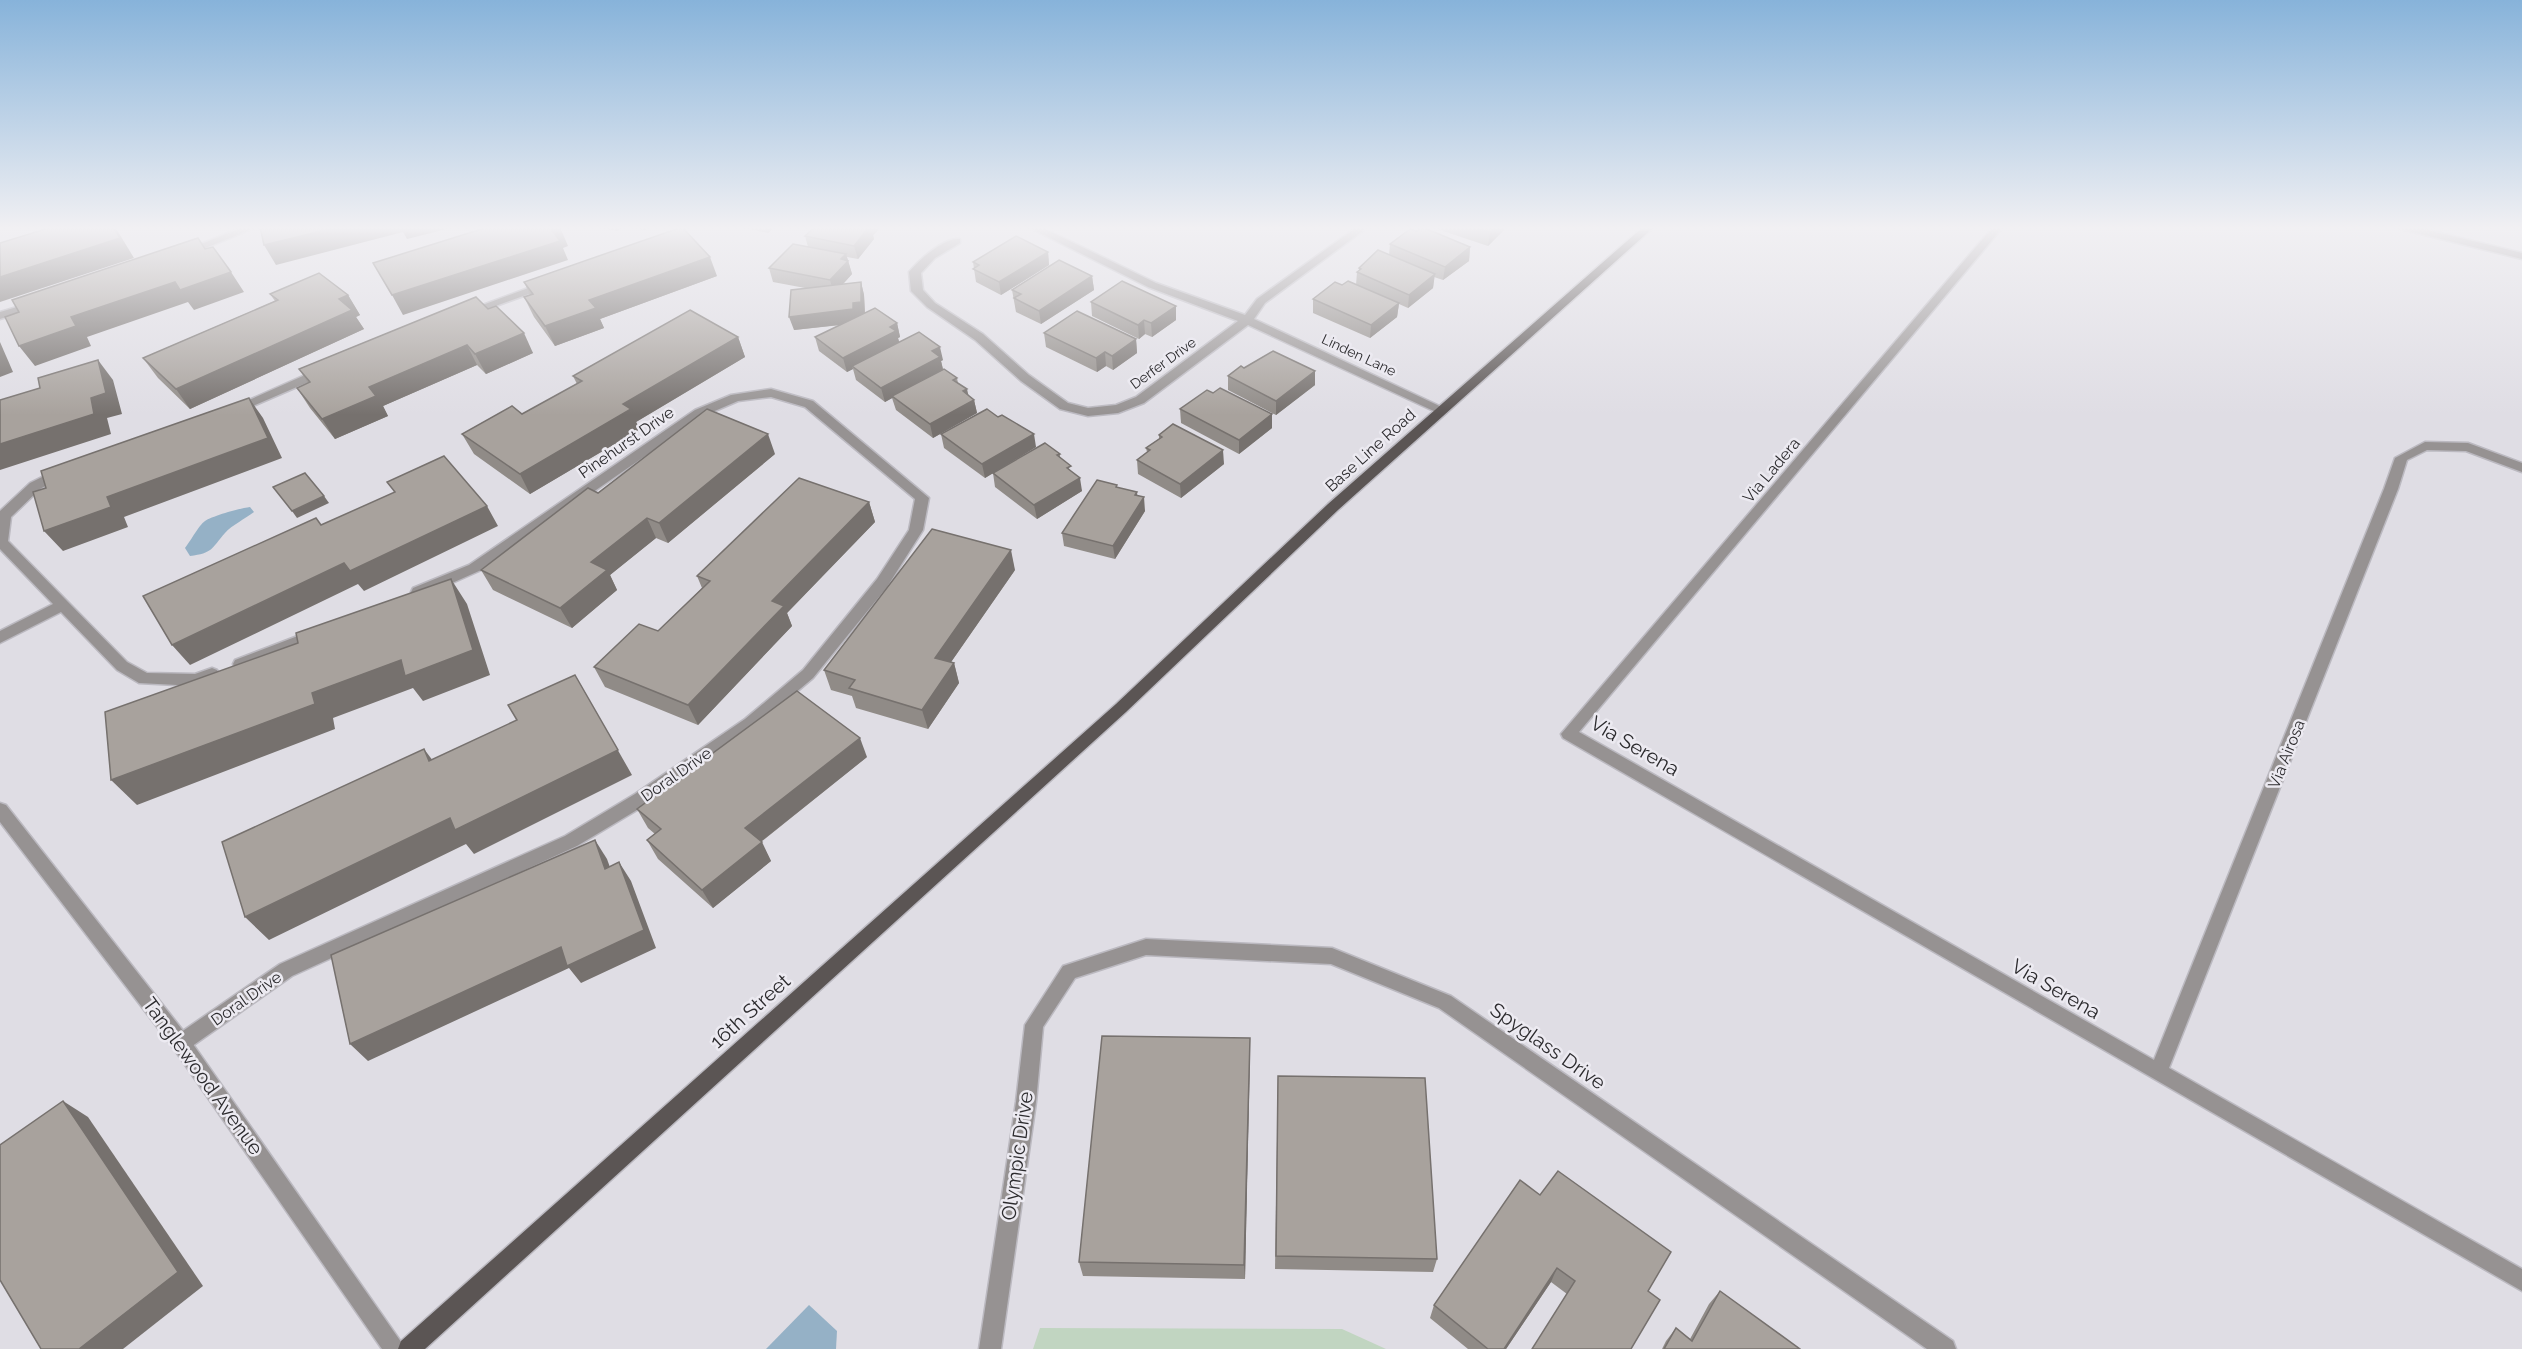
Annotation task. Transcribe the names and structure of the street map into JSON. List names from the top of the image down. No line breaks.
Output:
{"streets":{"main road":["Base Line Road","16th Street"],"street":["Linden Lane","Derfer Drive","Pinehurst Drive","Via Ladera","Via Serena","Via Airosa","Doral Drive","Spyglass Drive","Tanglewood Avenue","Olympic Drive"]},"crossings":[["Linden Lane","Derfer Drive"],["Linden Lane","Base Line Road"],["Pinehurst Drive","Doral Drive"],["Base Line Road","16th Street"],["Via Ladera","Via Serena"],["Via Serena","Via Airosa"],["Doral Drive","Tanglewood Avenue"],["Spyglass Drive","Olympic Drive"]]}
